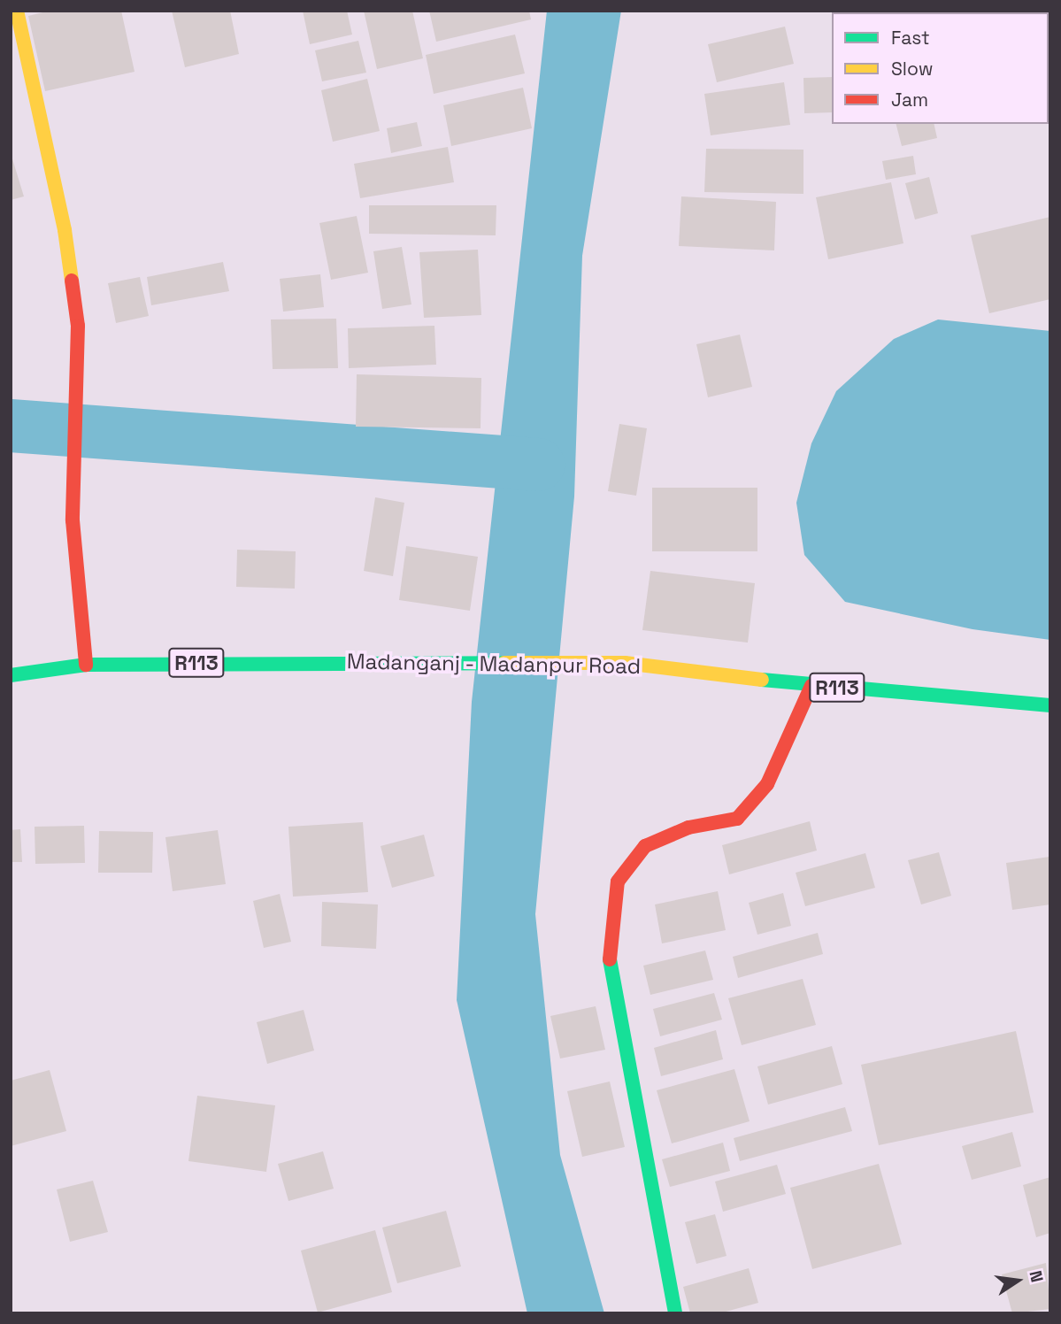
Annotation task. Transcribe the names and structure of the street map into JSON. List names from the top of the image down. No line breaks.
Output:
{"streets":{"street":["R113","Madanganj - Madanpur Road"]},"legend":["Fast","Slow","Jam"],"north":"right"}
